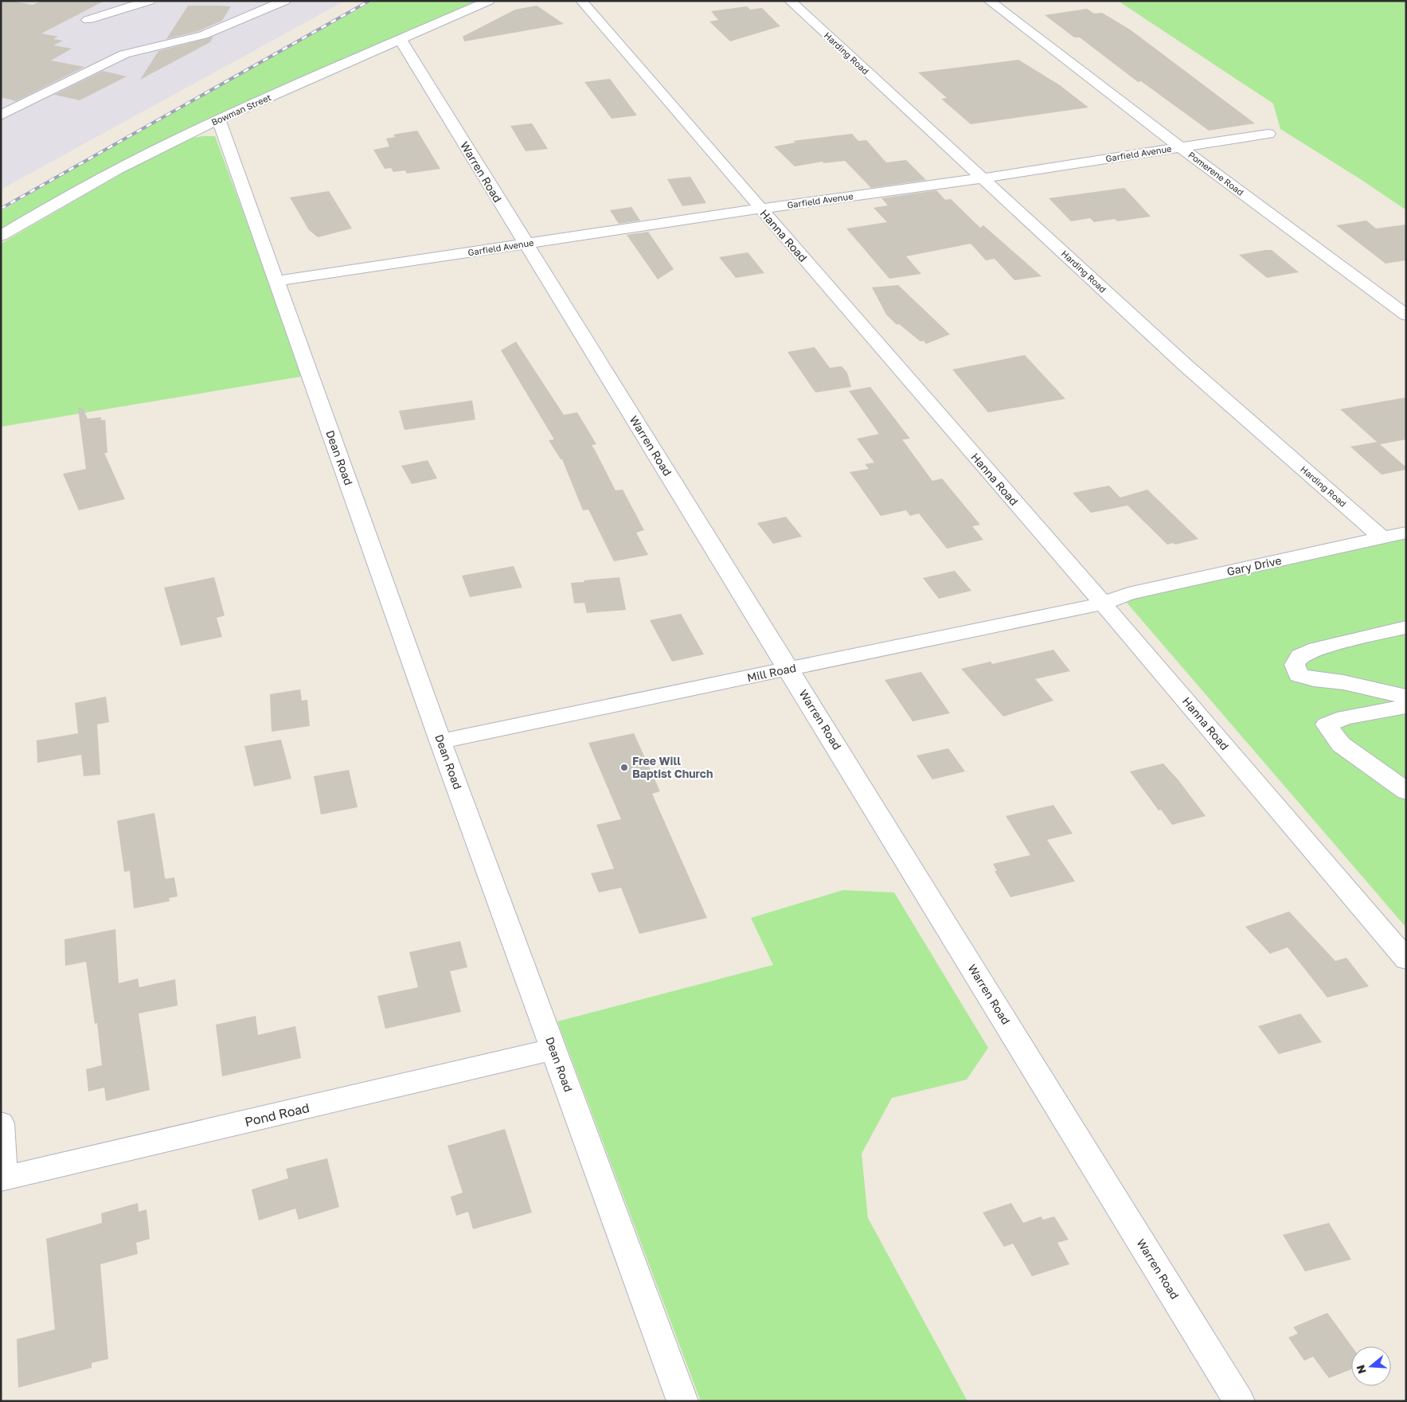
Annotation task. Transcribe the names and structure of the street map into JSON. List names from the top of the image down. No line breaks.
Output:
{"streets":{"street":["Harding Road","Bowman Street","Garfield Avenue","Warren Road","Pomerene Road","Hanna Road","Dean Road","Gary Drive","Mill Road","Pond Road"]},"crossings":[["Harding Road","Garfield Avenue"],["Harding Road","Gary Drive"],["Bowman Street","Warren Road"],["Bowman Street","Dean Road"],["Garfield Avenue","Warren Road"],["Garfield Avenue","Pomerene Road"],["Garfield Avenue","Hanna Road"],["Garfield Avenue","Dean Road"],["Warren Road","Mill Road"],["Hanna Road","Gary Drive"],["Hanna Road","Mill Road"],["Dean Road","Mill Road"],["Dean Road","Pond Road"],["Gary Drive","Mill Road"]],"places":["Free Will Baptist Church"],"north":"left"}
